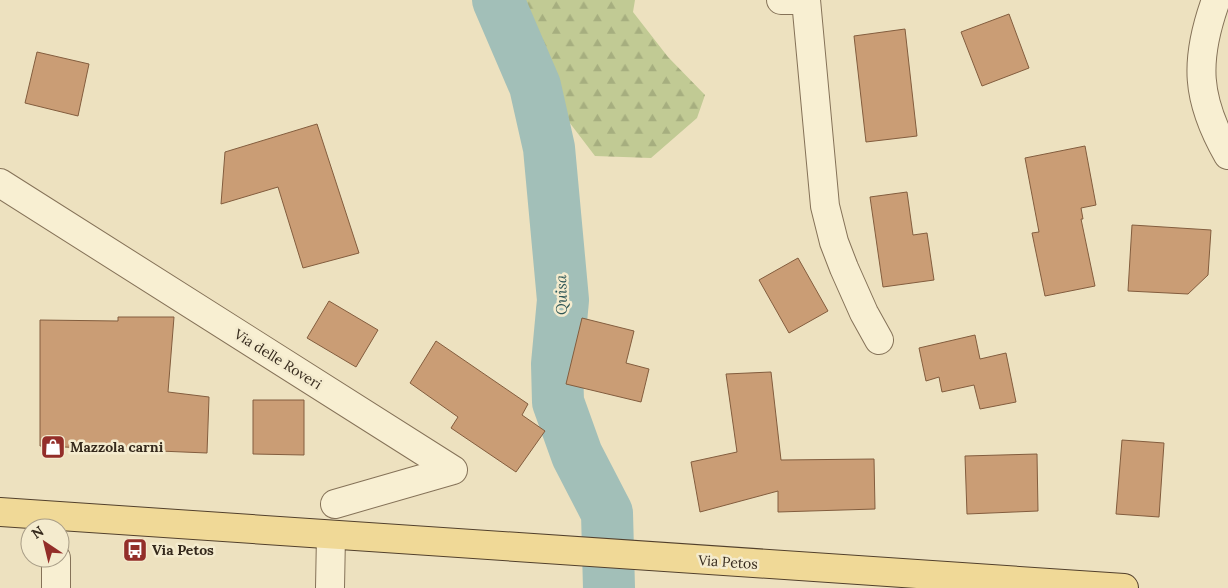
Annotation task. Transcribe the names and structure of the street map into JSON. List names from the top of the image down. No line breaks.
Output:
{"streets":{"main road":["Via Petos"],"street":["Via delle Roveri"]},"water":["Quisa"],"places":{"shop":["Mazzola carni"],"bus stop":["Via Petos"]},"north":"top left"}
